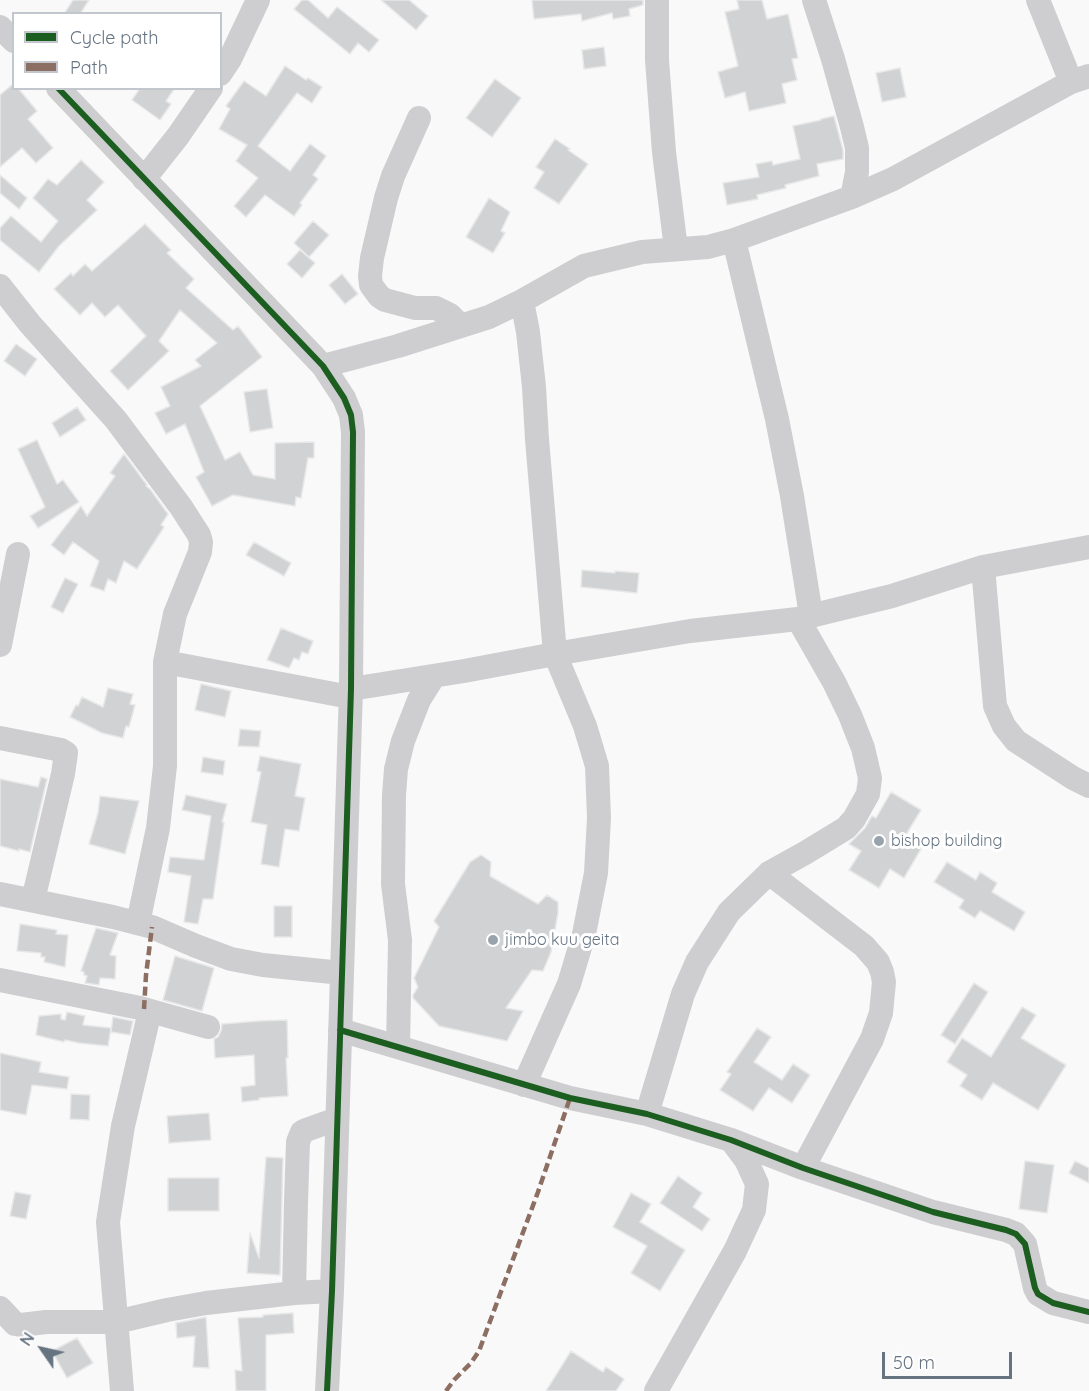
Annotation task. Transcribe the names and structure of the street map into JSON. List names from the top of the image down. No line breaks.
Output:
{"places":["bishop building","jimbo kuu geita"],"legend":["Cycle path","Path"],"scale_bar":"50 m","north":"top left"}
